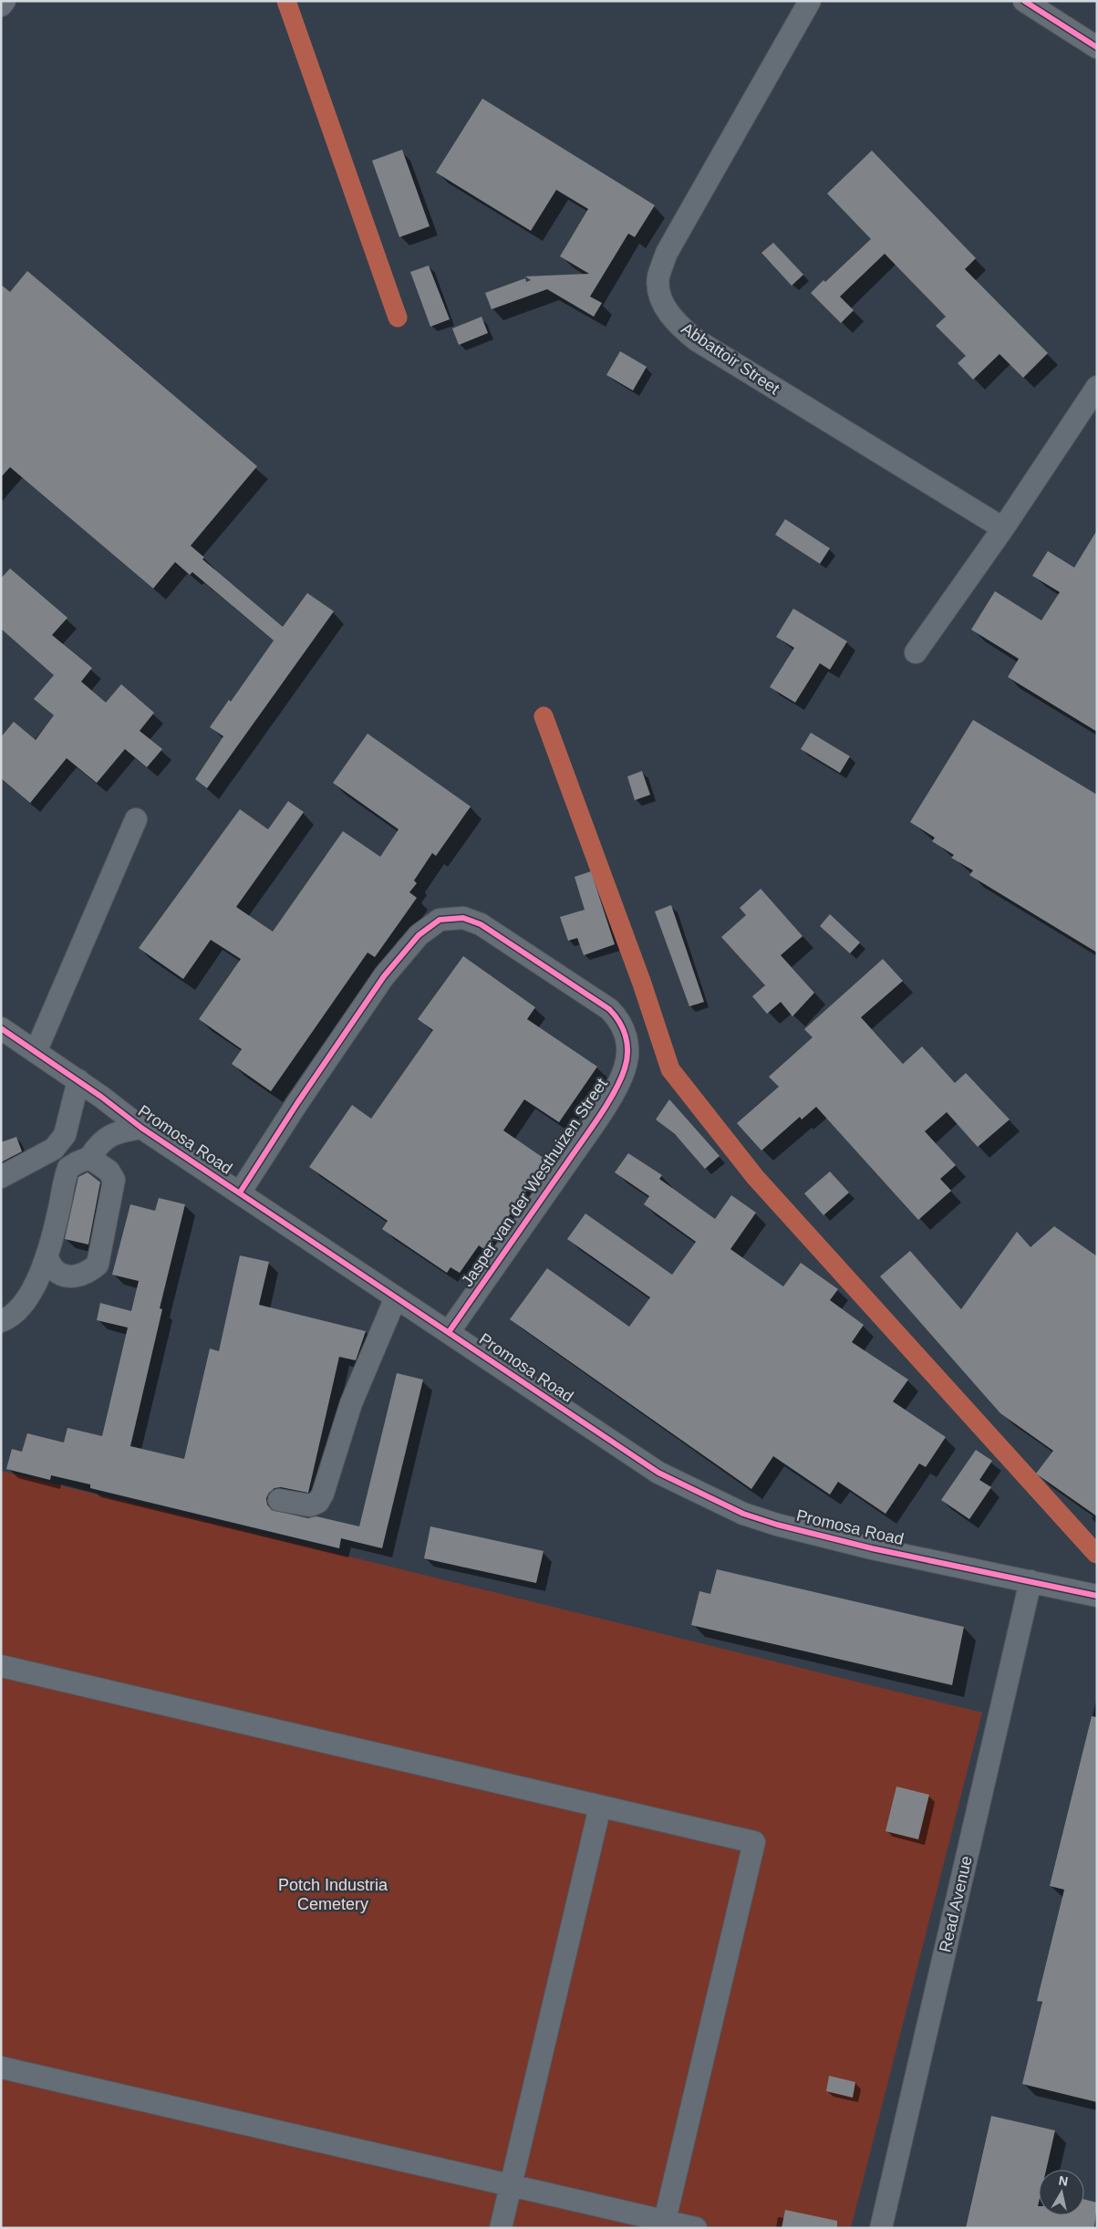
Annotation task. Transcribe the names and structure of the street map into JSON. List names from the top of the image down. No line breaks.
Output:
{"streets":{"street":["Abbattoir Street","Promosa Road","Jasper van der Westhuizen Street","Read Avenue"]},"crossings":[["Promosa Road","Jasper van der Westhuizen Street"],["Promosa Road","Read Avenue"]],"parks":["Potch Industria Cemetery"],"north":"top"}
